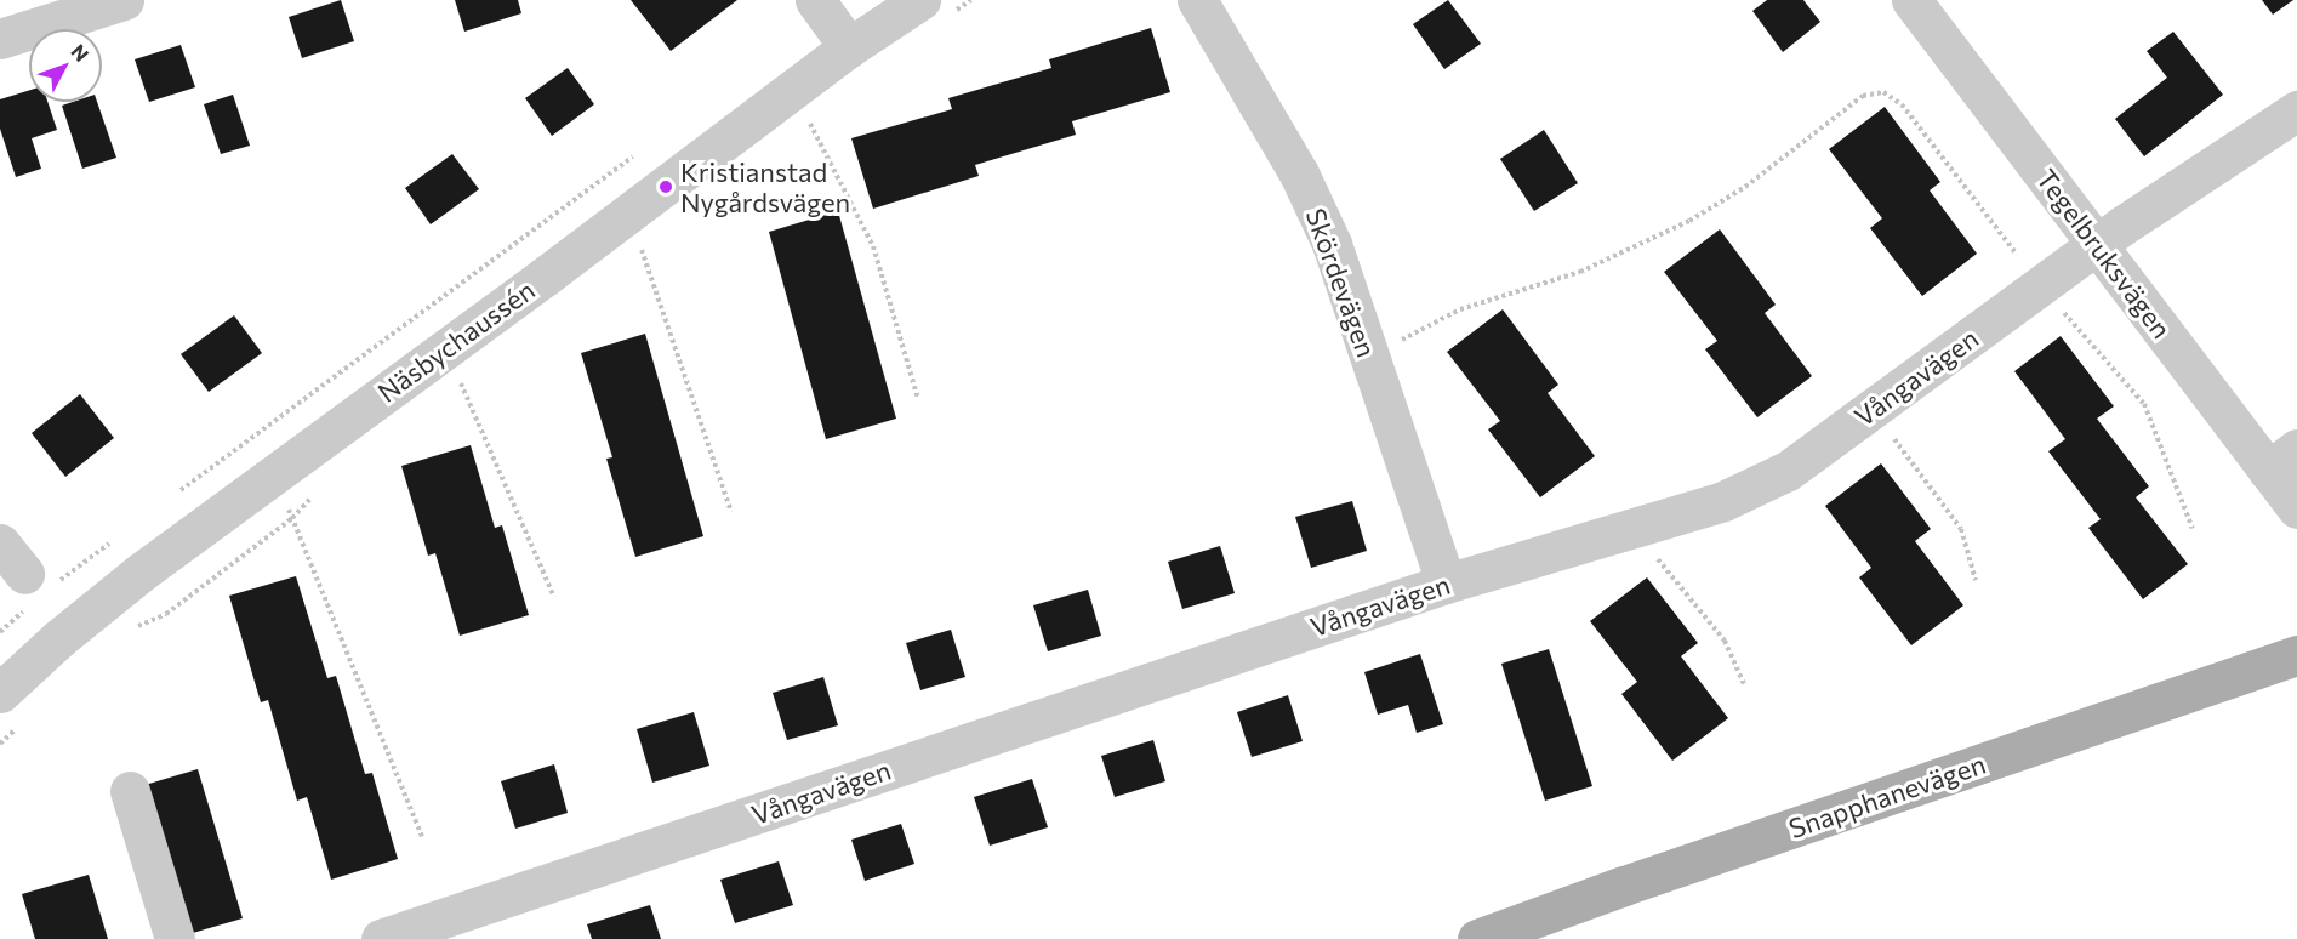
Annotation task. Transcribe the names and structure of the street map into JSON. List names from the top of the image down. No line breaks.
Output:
{"streets":{"main road":["Snapphanevägen"],"street":["Tegelbruksvägen","Skördevägen","Näsbychaussén","Vångavägen"]},"crossings":[["Tegelbruksvägen","Vångavägen"],["Skördevägen","Vångavägen"]],"places":["Kristianstad Nygårdsvägen"],"north":"top right"}
